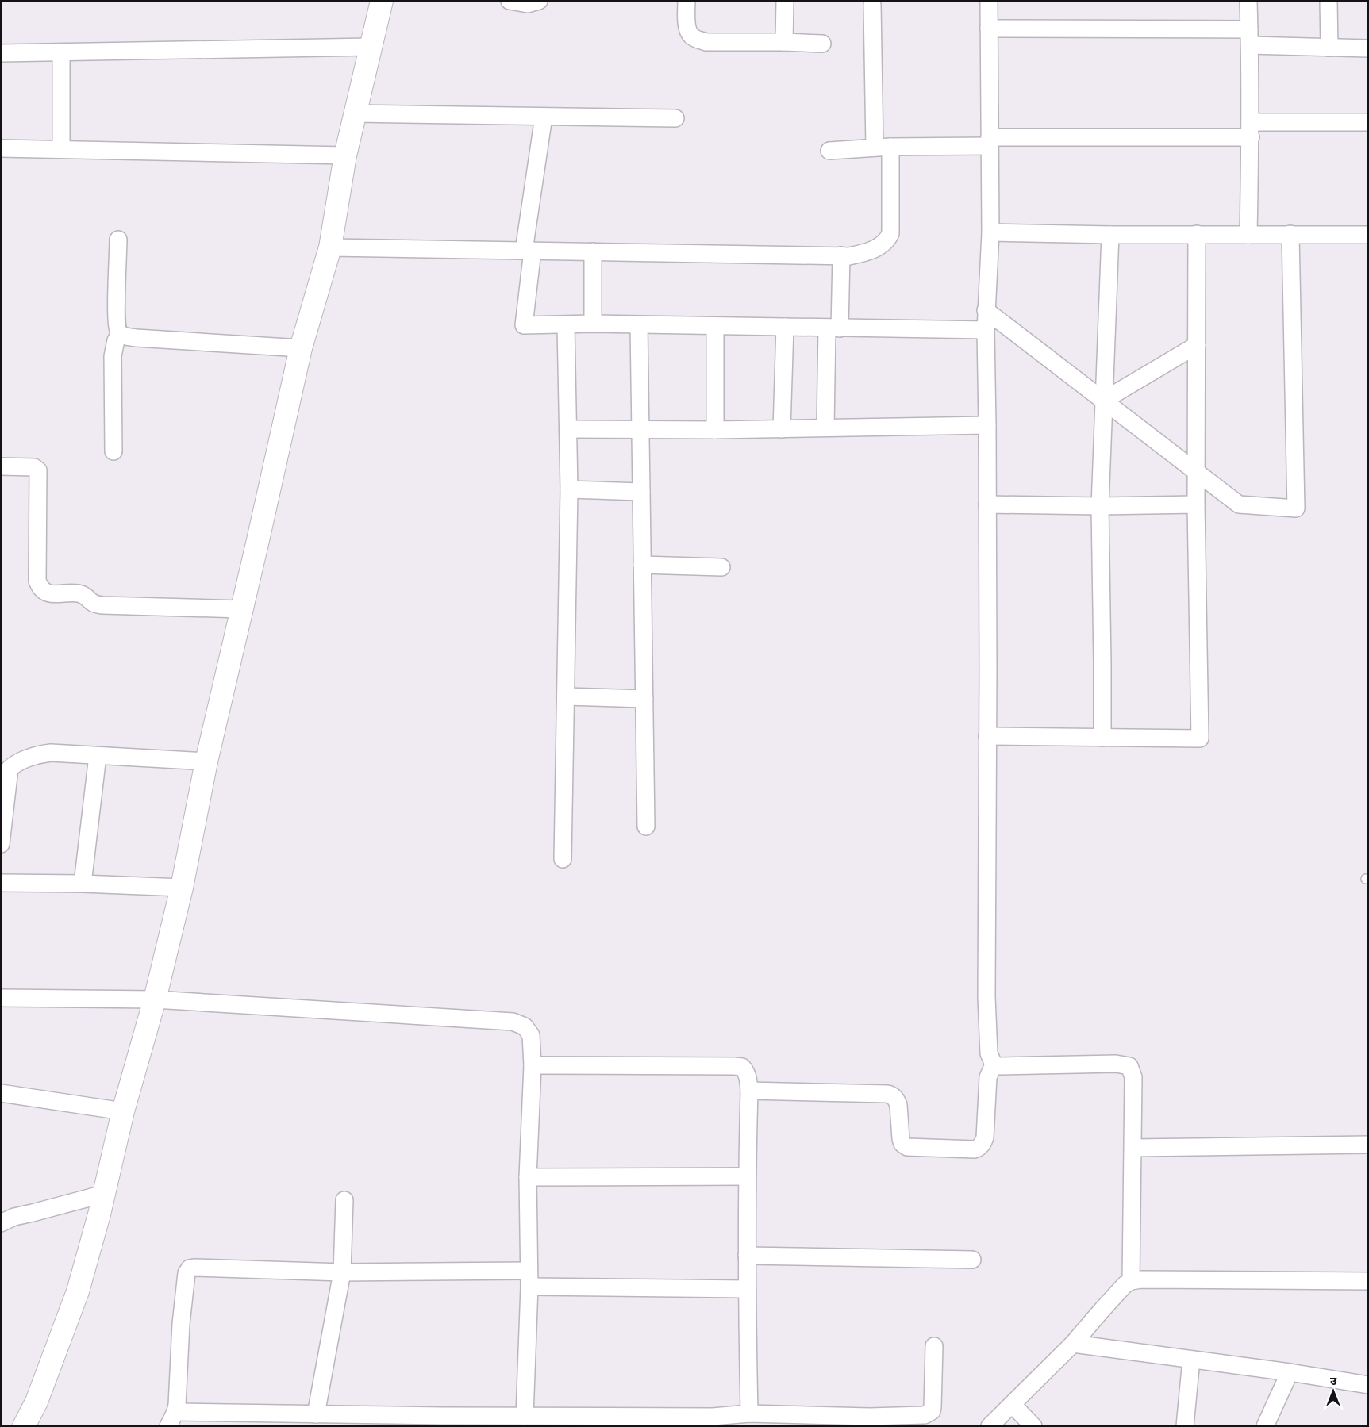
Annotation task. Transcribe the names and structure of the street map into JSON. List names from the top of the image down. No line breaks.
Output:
{"north":"top"}
